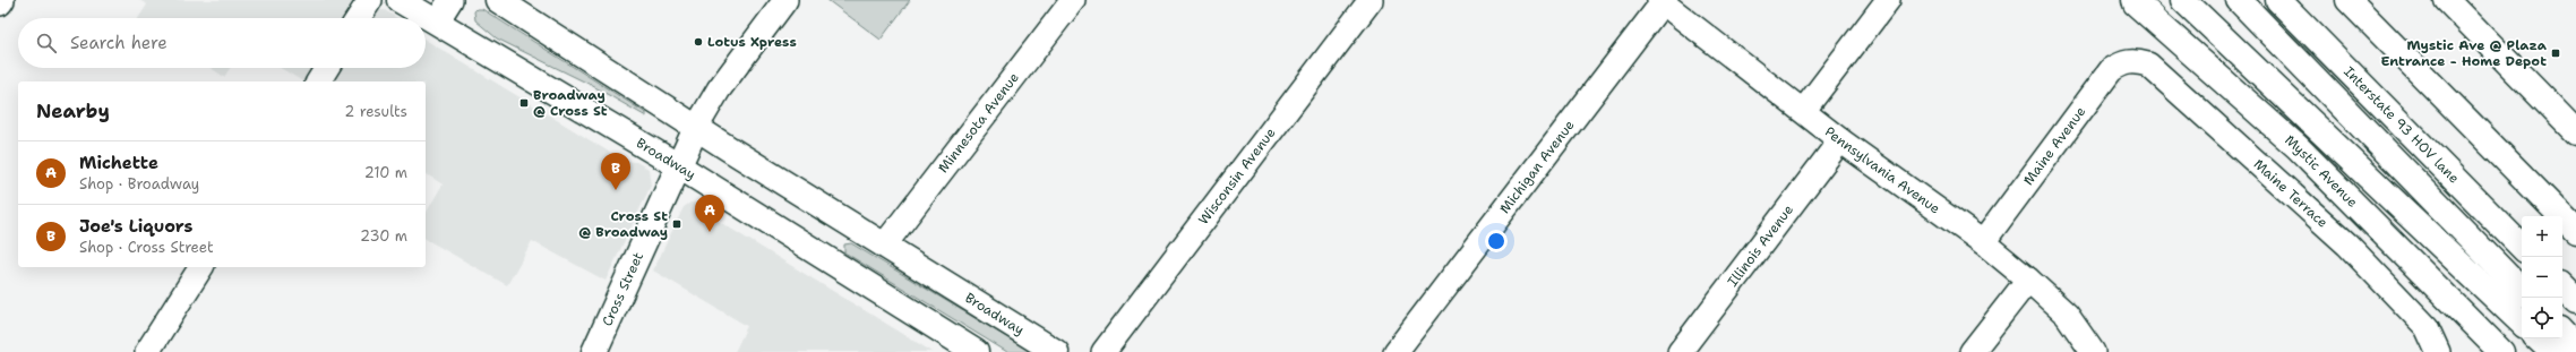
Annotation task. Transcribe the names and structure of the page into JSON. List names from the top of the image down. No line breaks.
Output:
{"streets":{"main road":["Interstate 93 HOV lane","Broadway","Mystic Avenue","Cross Street"],"street":["Minnesota Avenue","Maine Avenue","Michigan Avenue","Pennsylvania Avenue","Wisconsin Avenue","Maine Terrace","Illinois Avenue"]},"crossings":[["Minnesota Avenue","Broadway"],["Maine Avenue","Pennsylvania Avenue"],["Maine Avenue","Maine Terrace"],["Broadway","Cross Street"],["Michigan Avenue","Pennsylvania Avenue"],["Pennsylvania Avenue","Illinois Avenue"]],"places":{"other":["Lotus Xpress"],"transit":["Mystic Ave @ Plaza Entrance - Home Depot","Broadway @ Cross St","Cross St @ Broadway"]},"page":{"search":"Search here","heading":["Nearby","2 results"],"list":[{"mark":"A","name":"Michette","note":"Shop · Broadway","value":"210 m"},{"mark":"B","name":"Joe's Liquors","note":"Shop · Cross Street","value":"230 m"}],"pins":["B","A"],"map_buttons":["+","−"]}}
